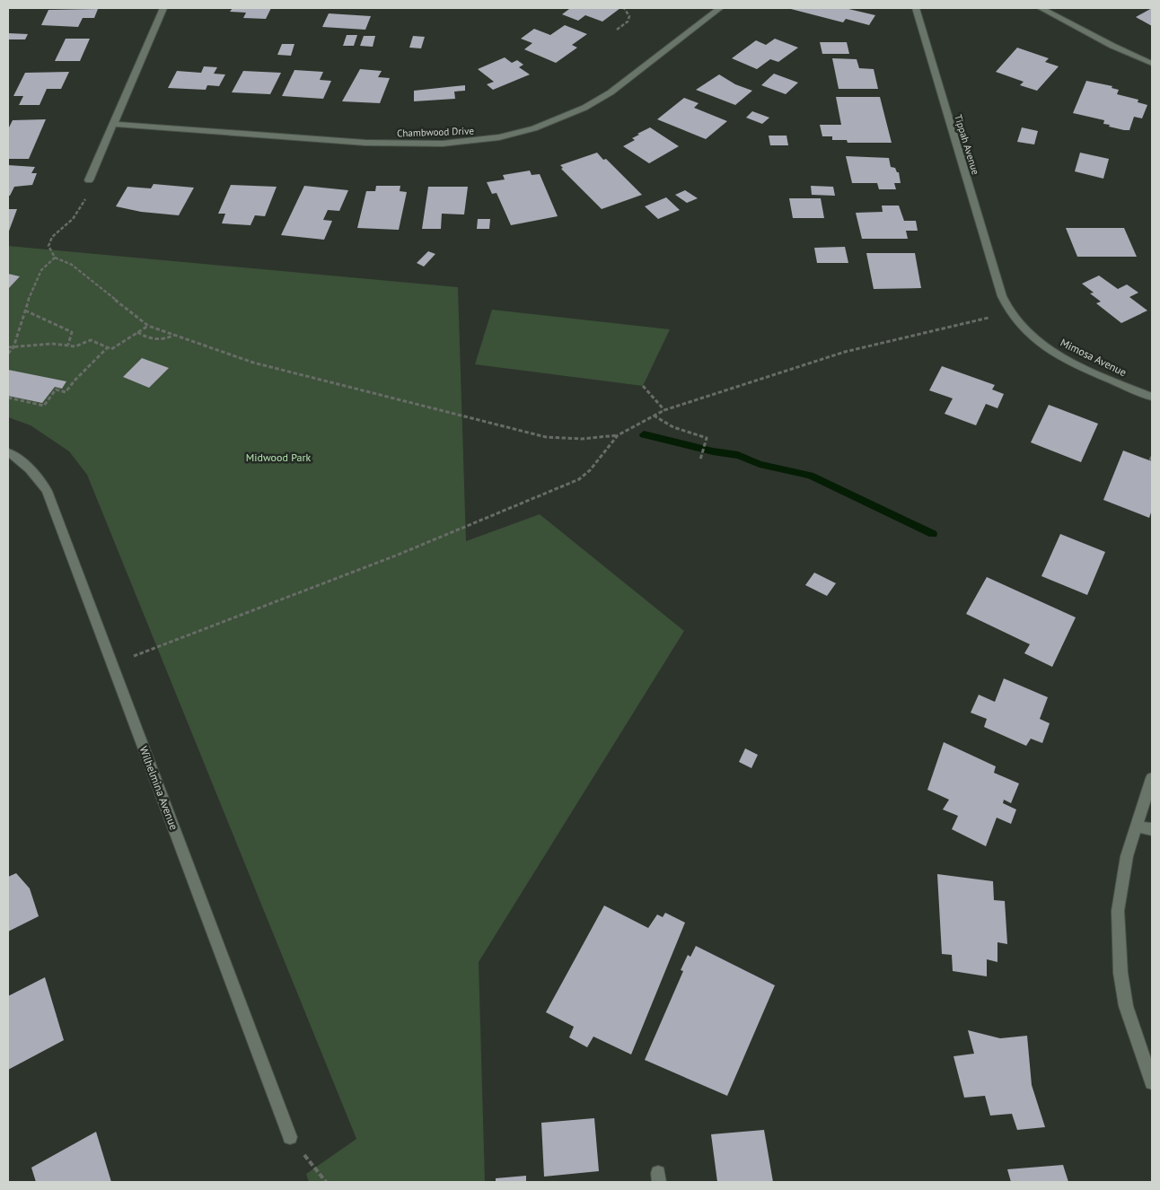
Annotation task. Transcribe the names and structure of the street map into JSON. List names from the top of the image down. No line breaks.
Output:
{"streets":{"street":["Chambwood Drive","Tippah Avenue","Mimosa Avenue","Wilhelmina Avenue"]},"crossings":[["Tippah Avenue","Mimosa Avenue"]],"parks":["Midwood Park"]}
